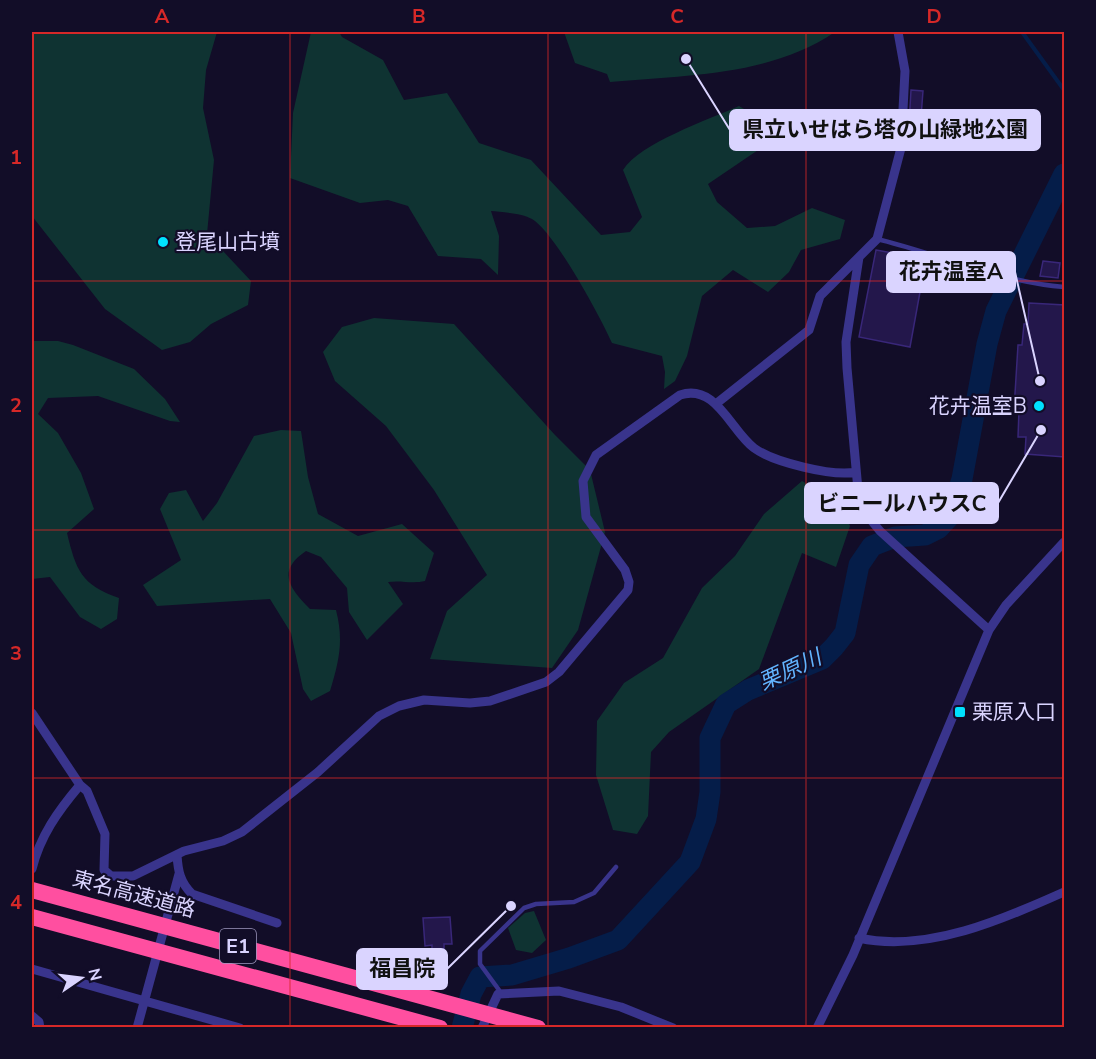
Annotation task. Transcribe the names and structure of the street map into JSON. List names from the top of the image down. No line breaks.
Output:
{"streets":{"highway":["東名高速道路","E1"]},"water":["栗原川"],"places":{"other":["県立いせはら塔の山緑地公園","登尾山古墳","花卉温室A","花卉温室B","ビニールハウスC","福昌院"],"transit":["栗原入口"]},"north":"right","grid":{"columns":["A","B","C","D"],"rows":["1","2","3","4"]}}
